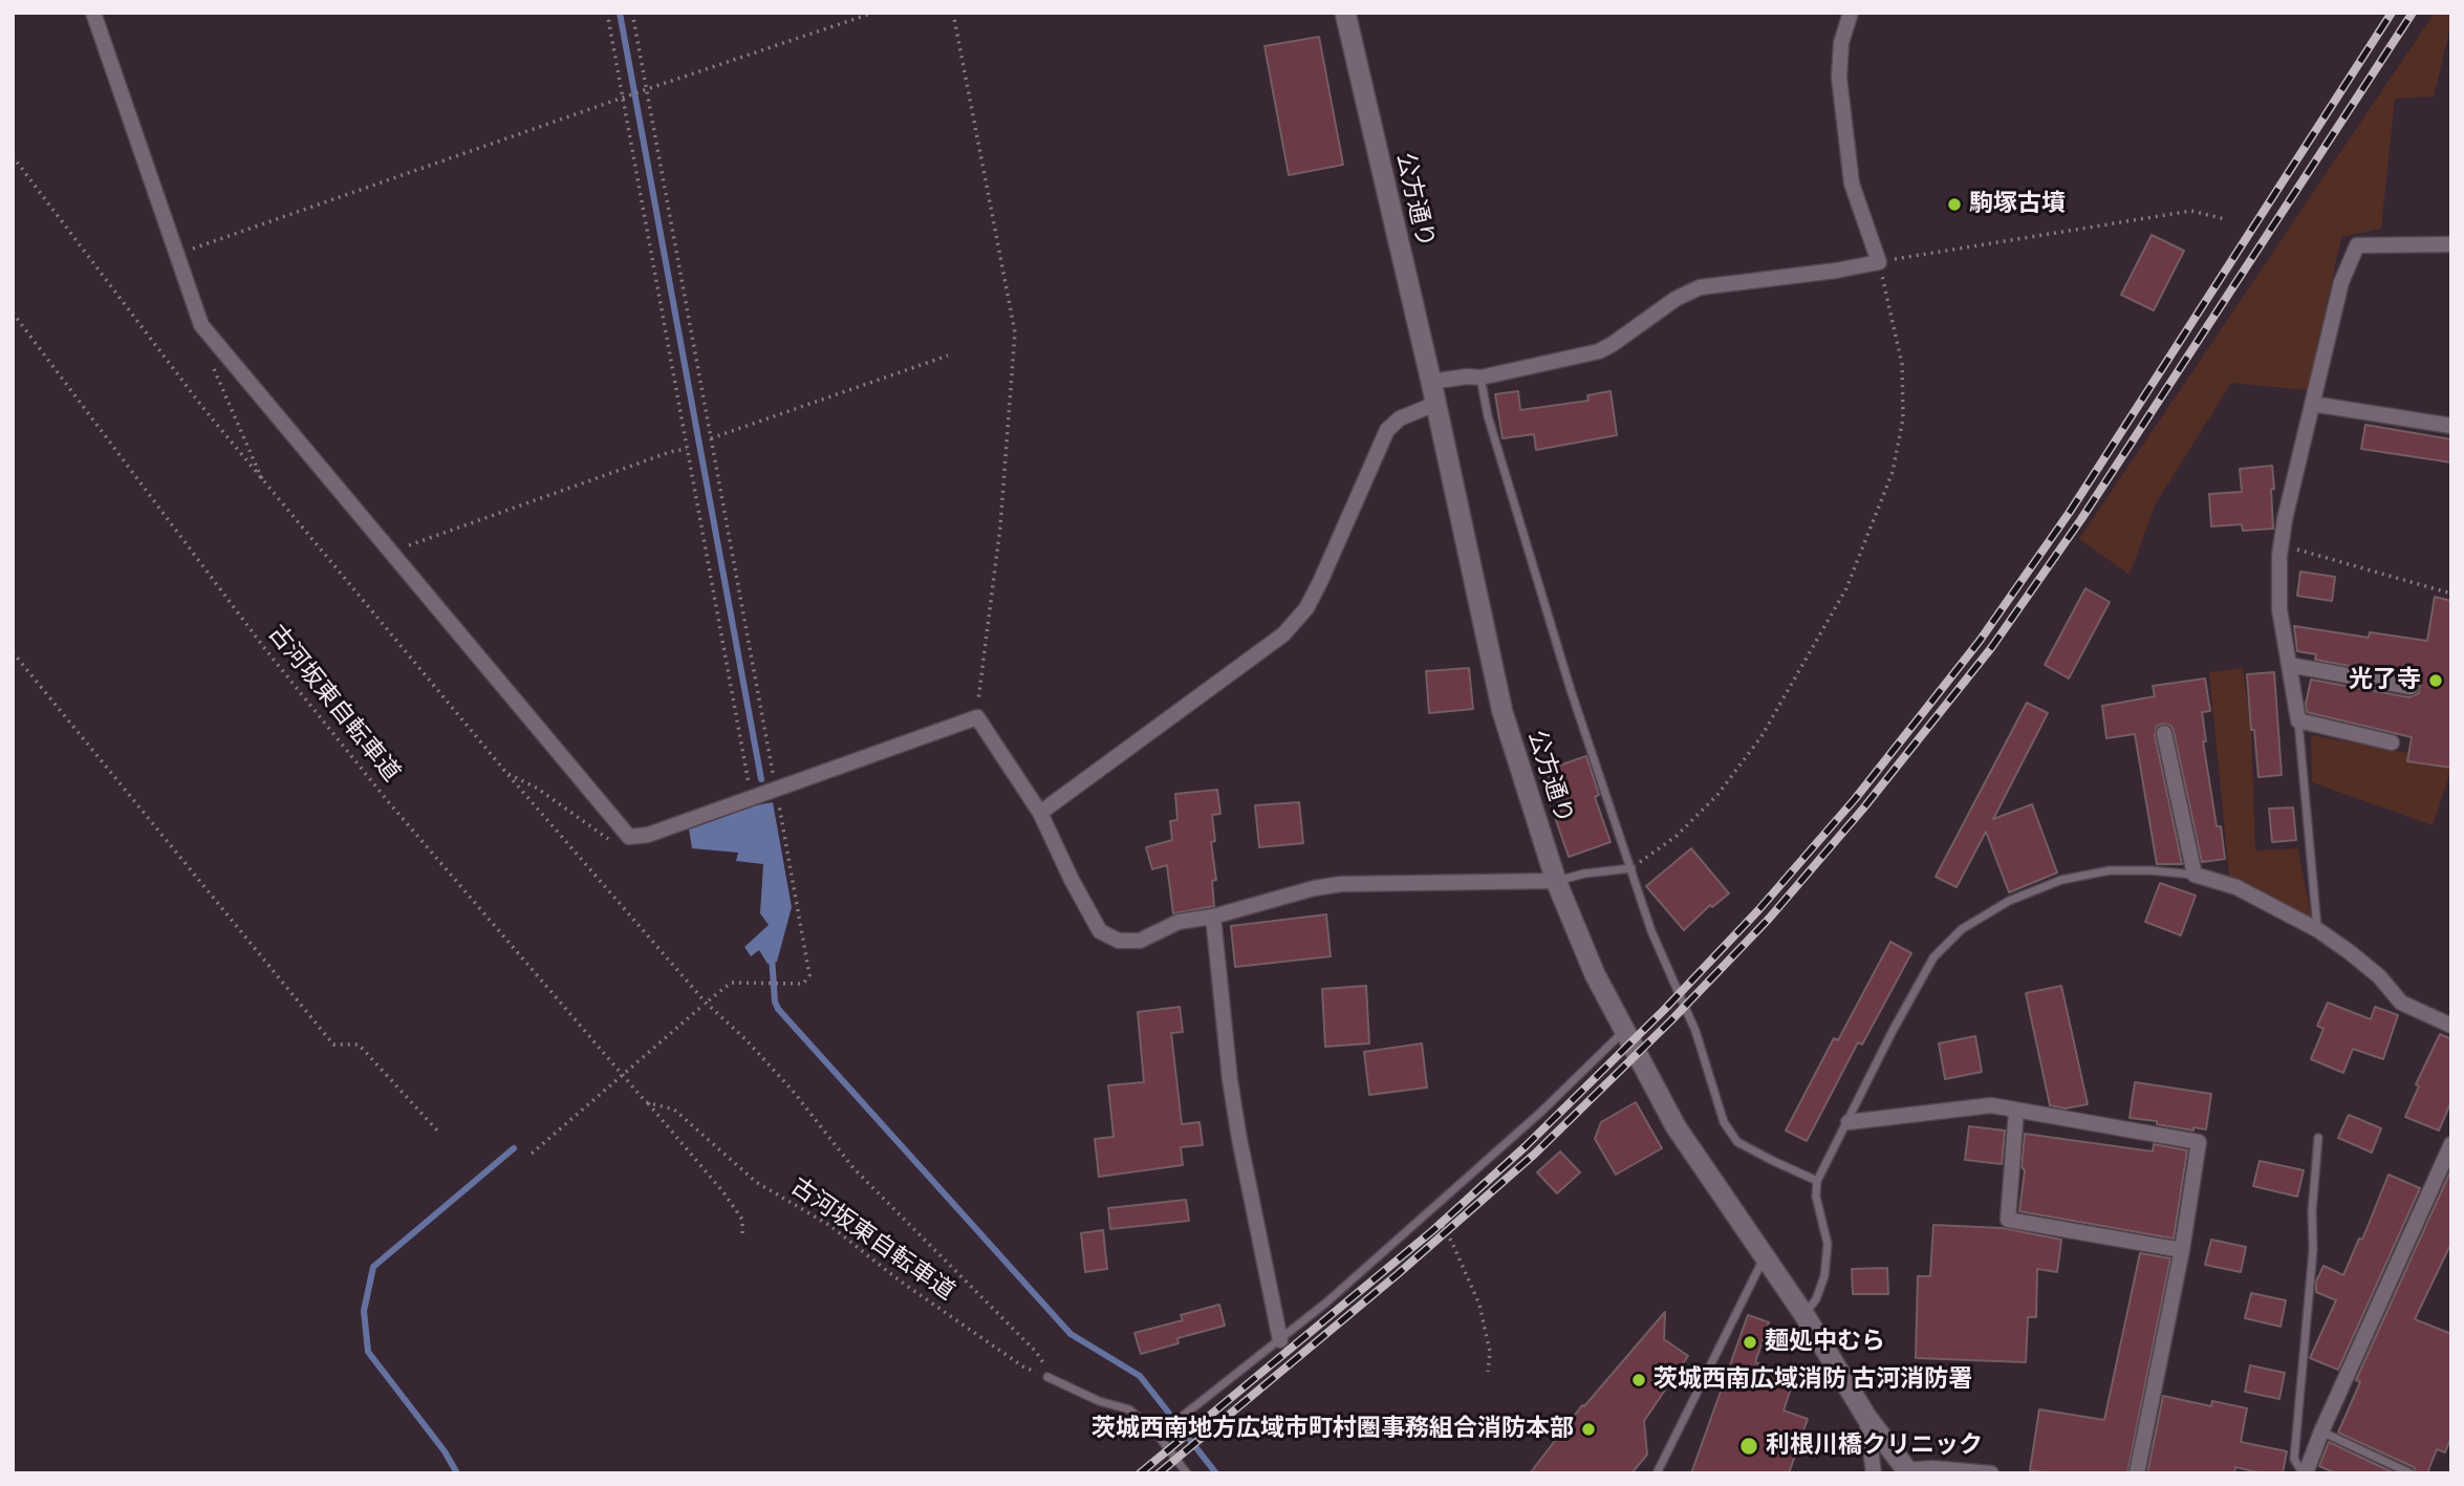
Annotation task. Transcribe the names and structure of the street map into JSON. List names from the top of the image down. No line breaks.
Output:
{"streets":{"street":["公方通り"],"path":["古河坂東自転車道"]},"places":["駒塚古墳","光了寺","麺処中むら","茨城西南広域消防 古河消防署","茨城西南地方広域市町村圏事務組合消防本部","利根川橋クリニック"]}
